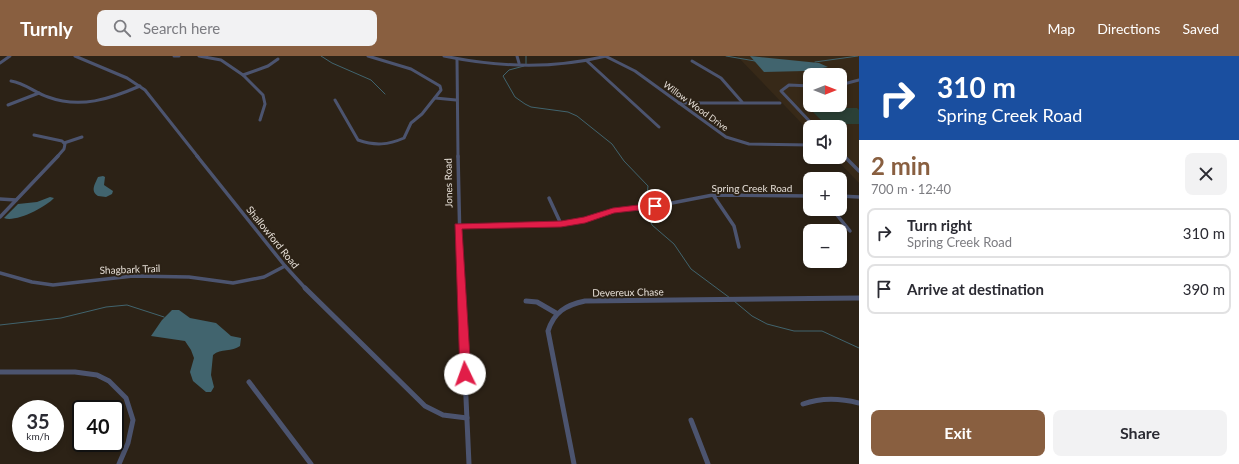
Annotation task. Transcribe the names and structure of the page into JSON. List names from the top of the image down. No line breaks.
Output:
{"streets":{"street":["Willow Wood Drive","Jones Road","Spring Creek Road","Shallowford Road","Shagbark Trail","Devereux Chase"]},"crossings":[["Jones Road","Spring Creek Road"],["Jones Road","Shallowford Road"],["Shallowford Road","Shagbark Trail"]],"north":"right","page":{"header":"Turnly","search":"Search here","nav":["Map","Directions","Saved"],"turn":["310 m","Spring Creek Road"],"map_buttons":["+","−"],"heading":["2 min","700 m · 12:40"],"list":[{"name":"Turn right","note":"Spring Creek Road","value":"310 m"},{"name":"Arrive at destination","value":"390 m"}],"speed":"35 km/h","limit":"40","buttons":["Exit","Share"]}}
